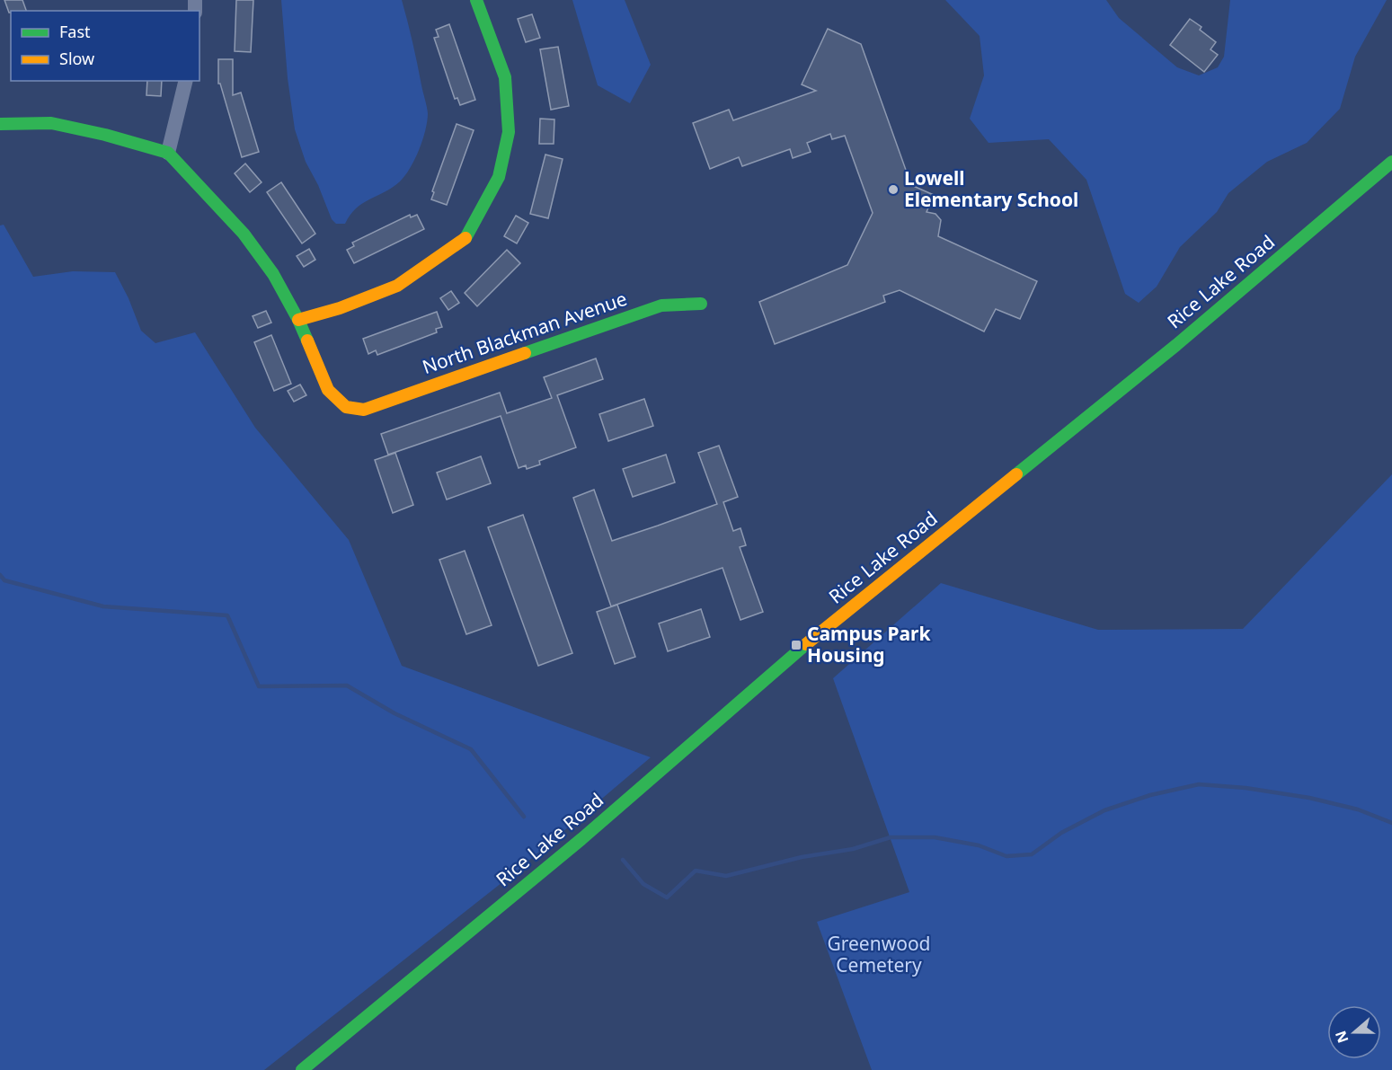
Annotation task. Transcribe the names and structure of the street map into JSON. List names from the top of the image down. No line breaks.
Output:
{"streets":{"main road":["Rice Lake Road","North Blackman Avenue"]},"parks":["Greenwood Cemetery"],"places":{"other":["Lowell Elementary School"],"transit":["Campus Park Housing"]},"legend":["Fast","Slow"],"north":"left"}
